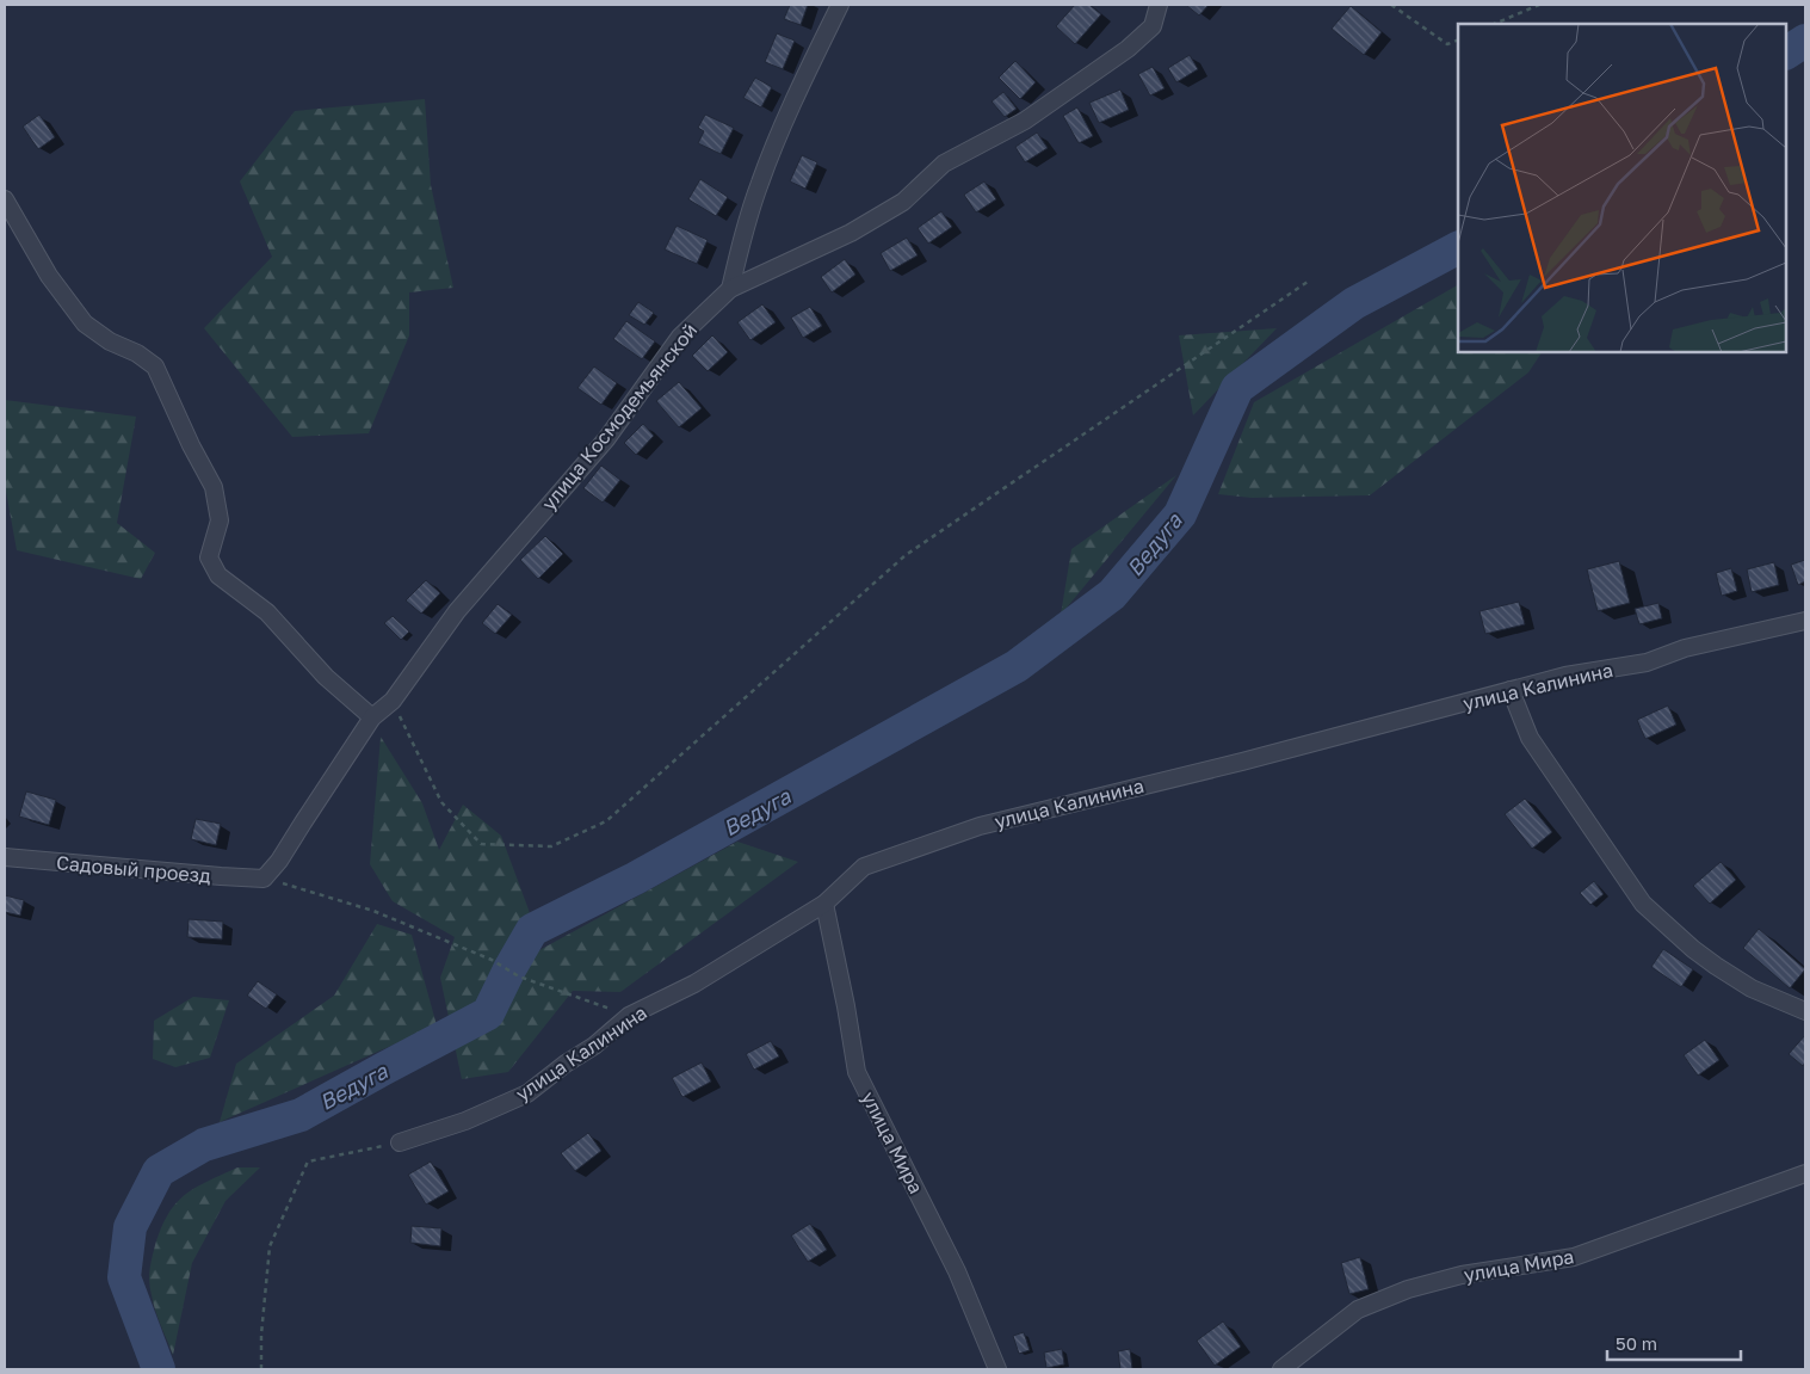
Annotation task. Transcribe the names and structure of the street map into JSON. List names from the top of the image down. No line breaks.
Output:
{"streets":{"street":["улица Космодемьянской","улица Калинина","Садовый проезд","улица Мира"]},"crossings":[["улица Космодемьянской","Садовый проезд"],["улица Калинина","улица Мира"]],"water":["Ведуга"],"scale_bar":"50 m"}
